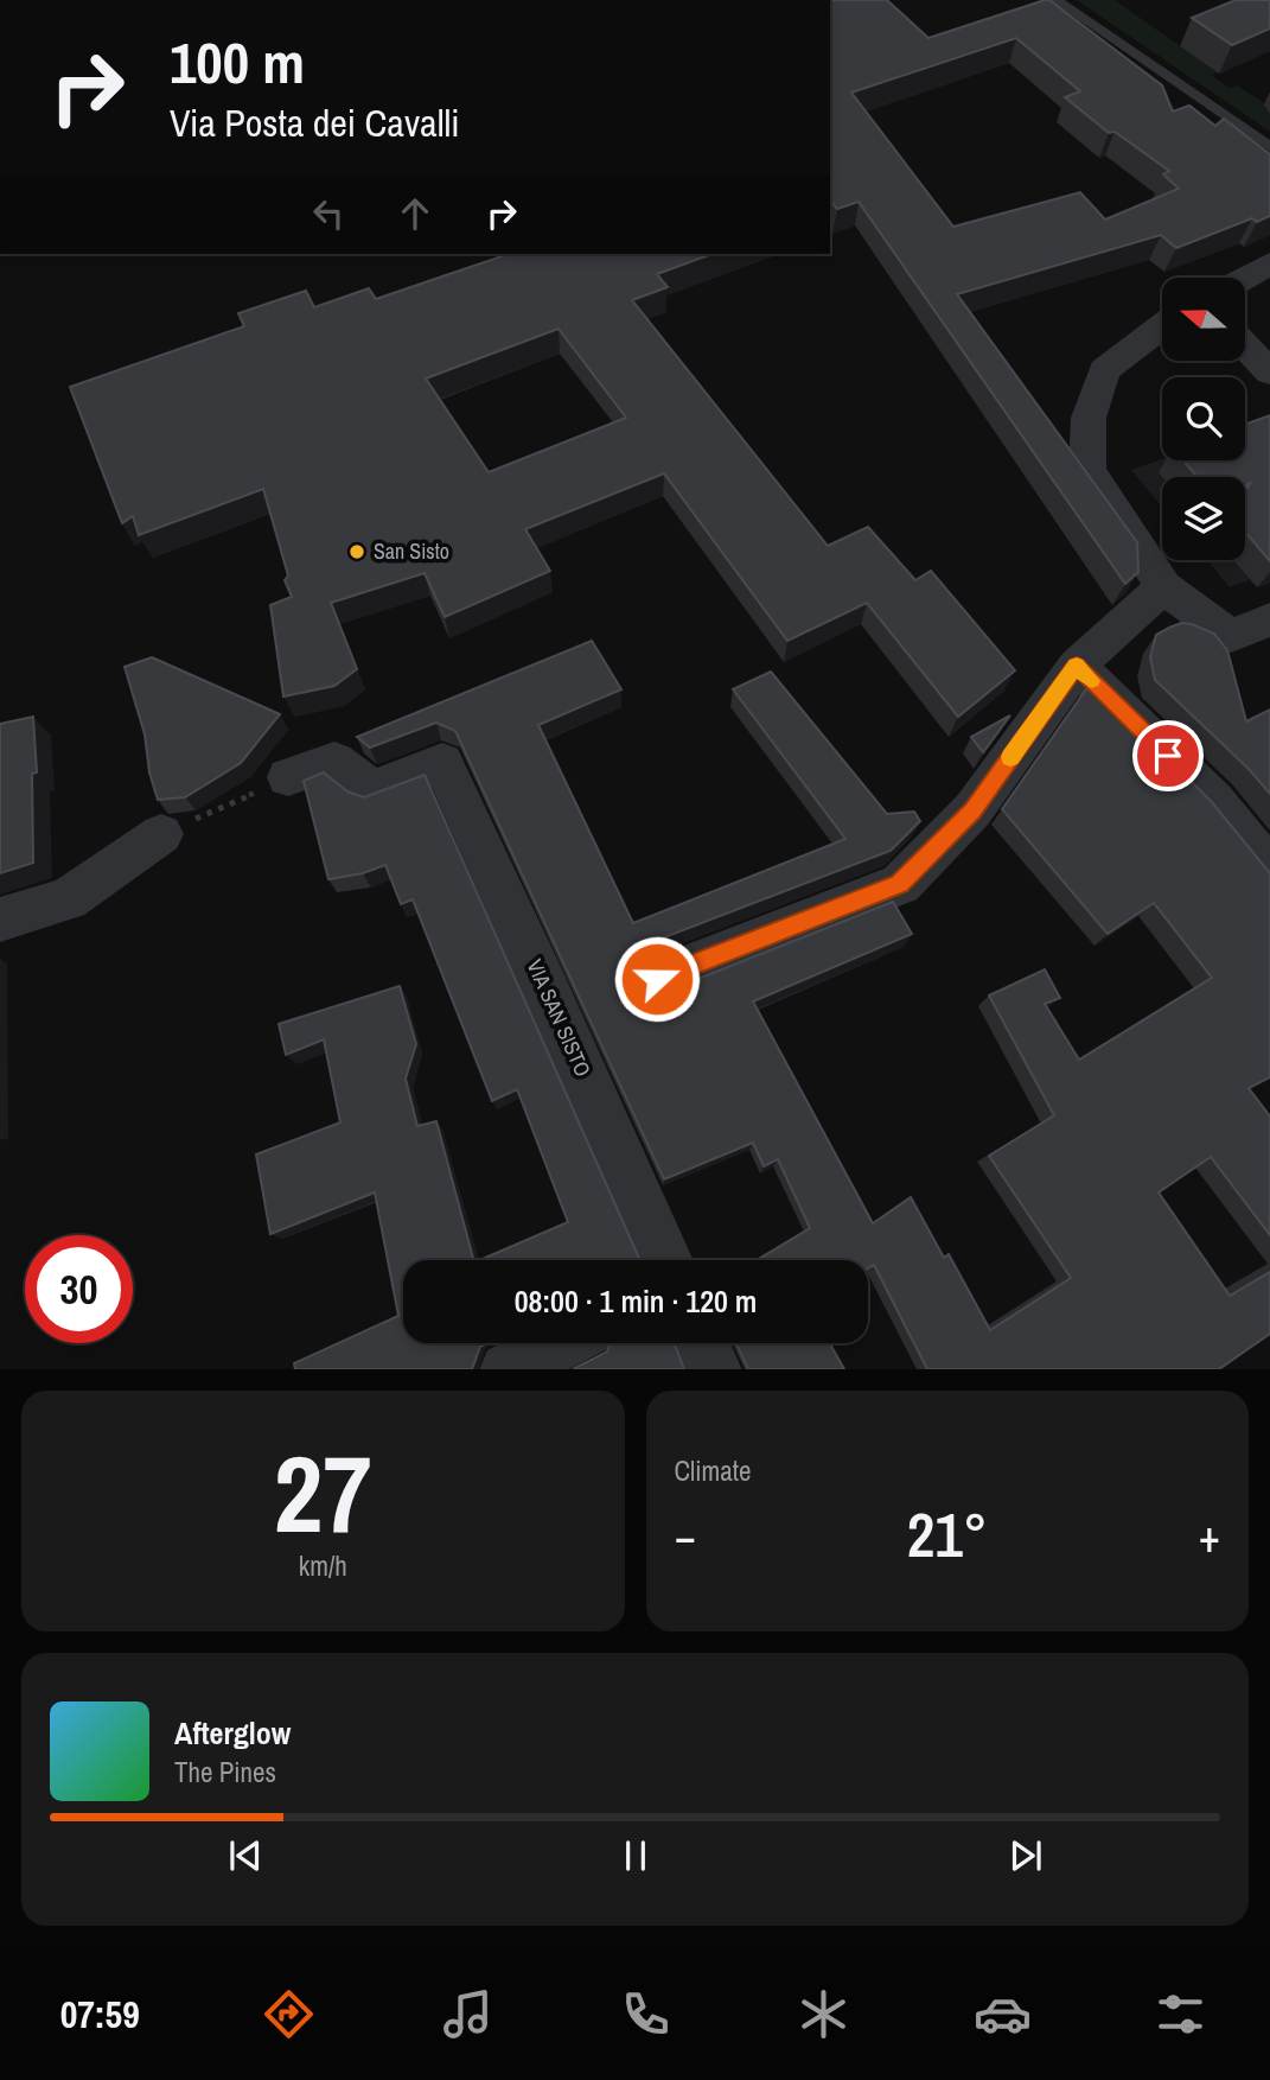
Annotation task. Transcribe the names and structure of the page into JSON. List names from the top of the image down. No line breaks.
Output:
{"streets":{"street":["VIA SAN SISTO"]},"places":["San Sisto"],"north":"left","page":{"turn":["100 m","Via Posta dei Cavalli"],"limit":"30","trip":"08:00 · 1 min · 120 m","tile":[["27","km/h"],"Climate"],"heat":["−","21°","+"],"song":["Afterglow","The Pines"],"tabs":"07:59"}}
